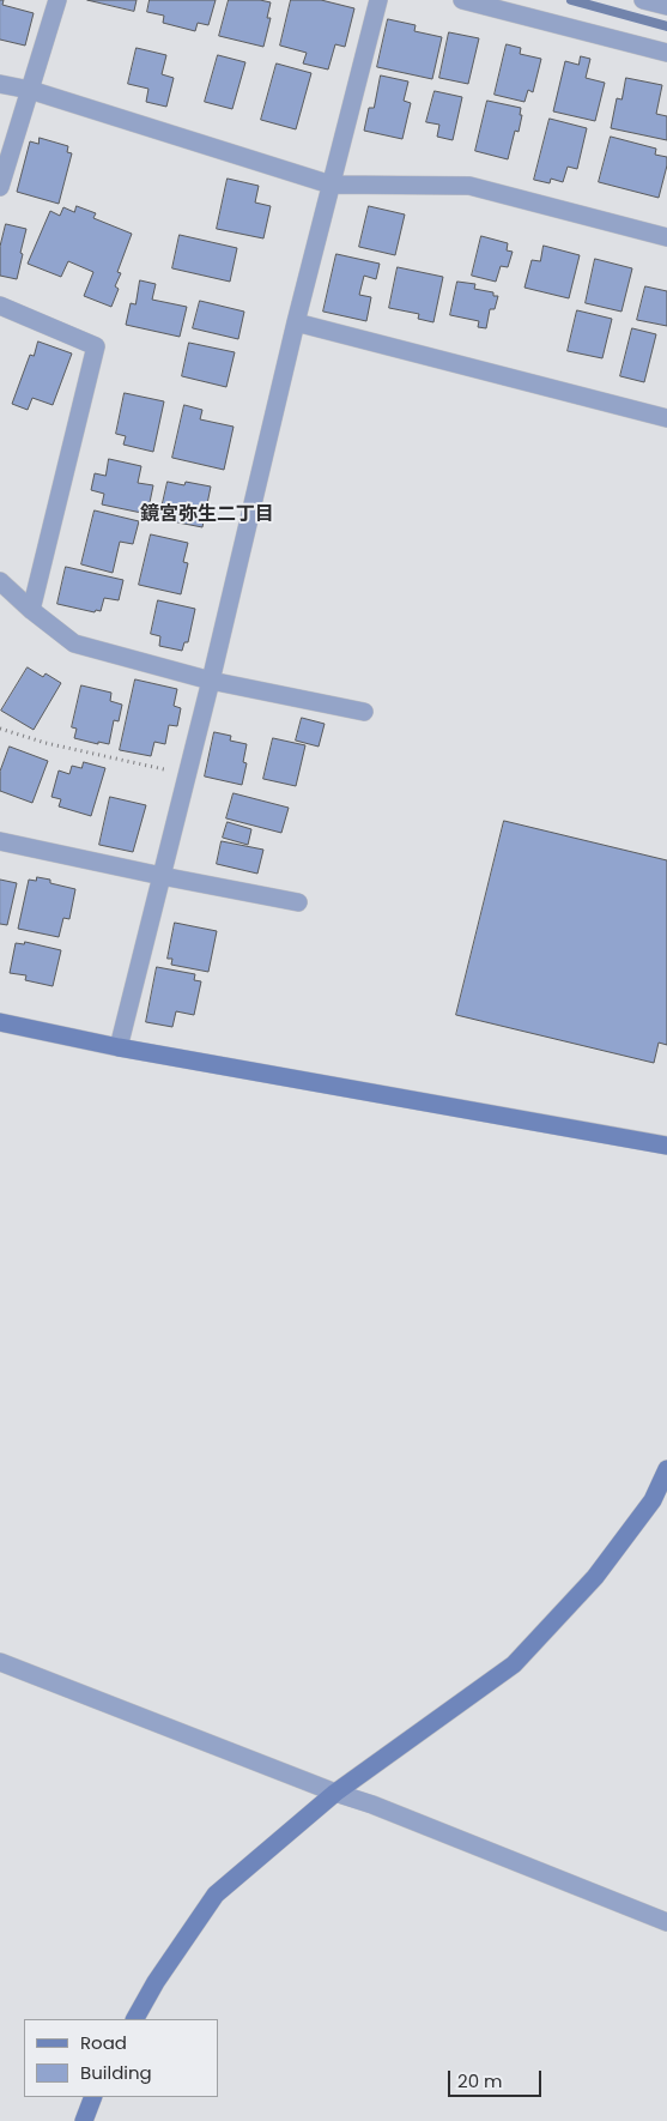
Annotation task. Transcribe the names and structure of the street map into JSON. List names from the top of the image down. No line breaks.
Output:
{"districts":["鏡宮弥生二丁目"],"legend":["Road","Building"],"scale_bar":"20 m"}
